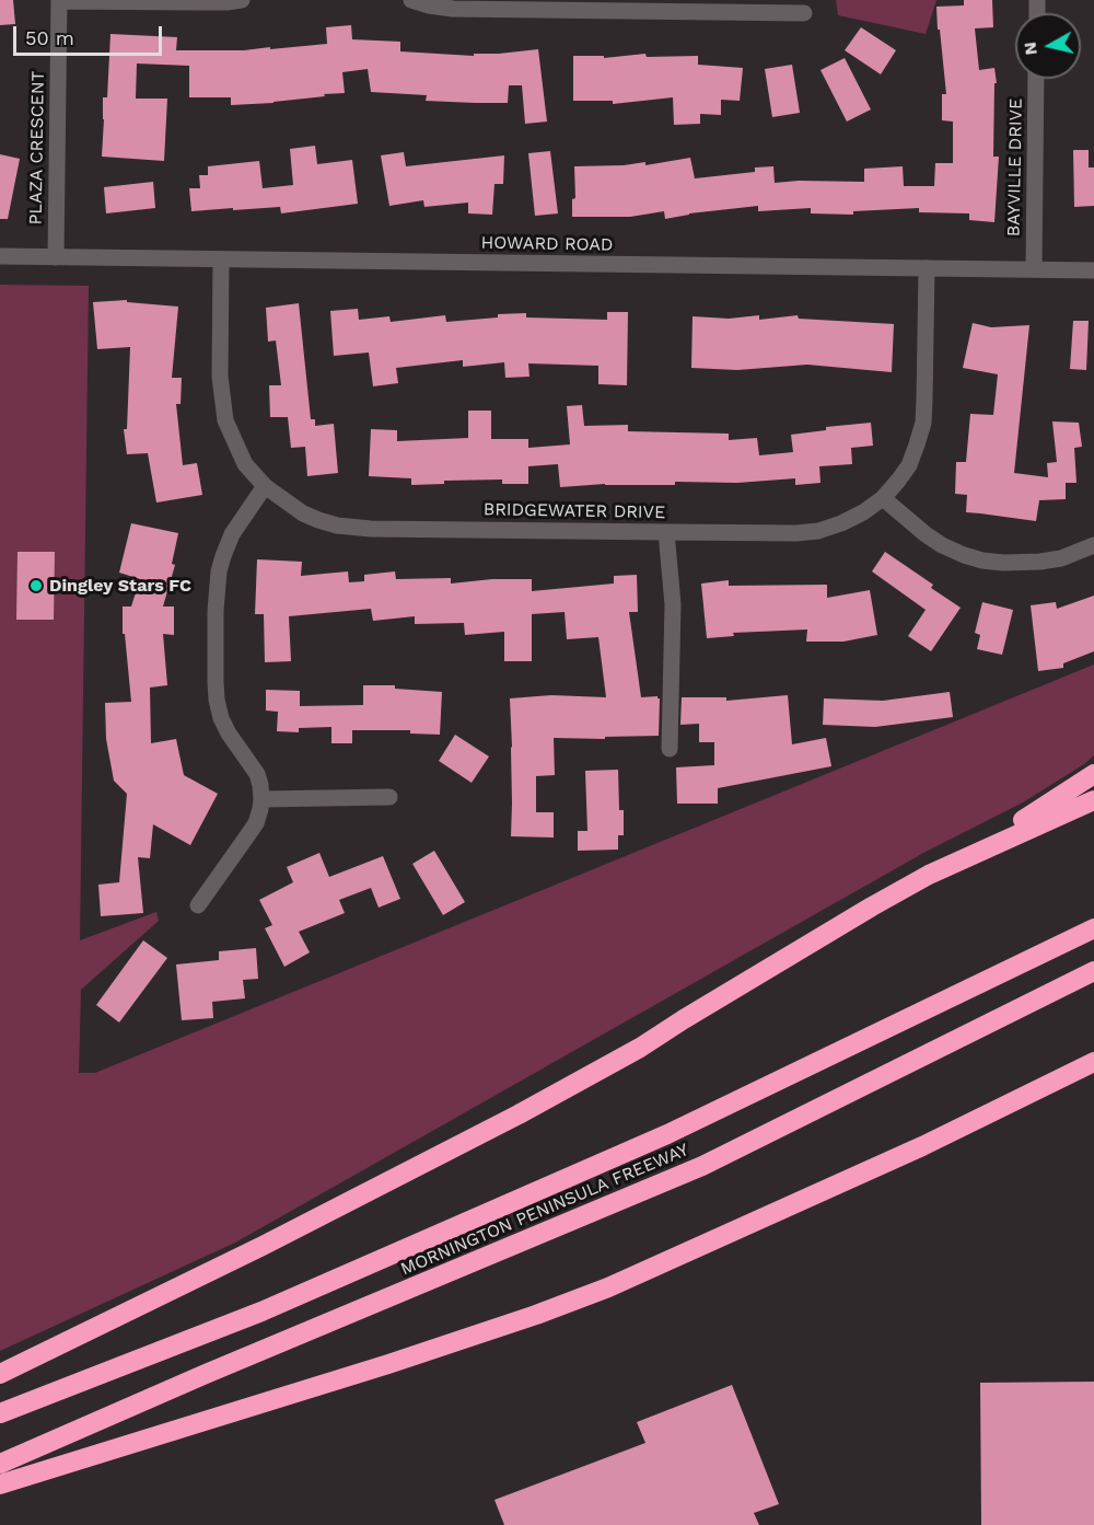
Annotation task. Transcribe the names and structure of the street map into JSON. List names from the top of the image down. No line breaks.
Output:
{"streets":{"highway":["MORNINGTON PENINSULA FREEWAY"],"street":["PLAZA CRESCENT","BAYVILLE DRIVE","HOWARD ROAD","BRIDGEWATER DRIVE"]},"crossings":[["PLAZA CRESCENT","HOWARD ROAD"],["BAYVILLE DRIVE","HOWARD ROAD"],["HOWARD ROAD","BRIDGEWATER DRIVE"]],"places":["Dingley Stars FC"],"scale_bar":"50 m","north":"left"}
